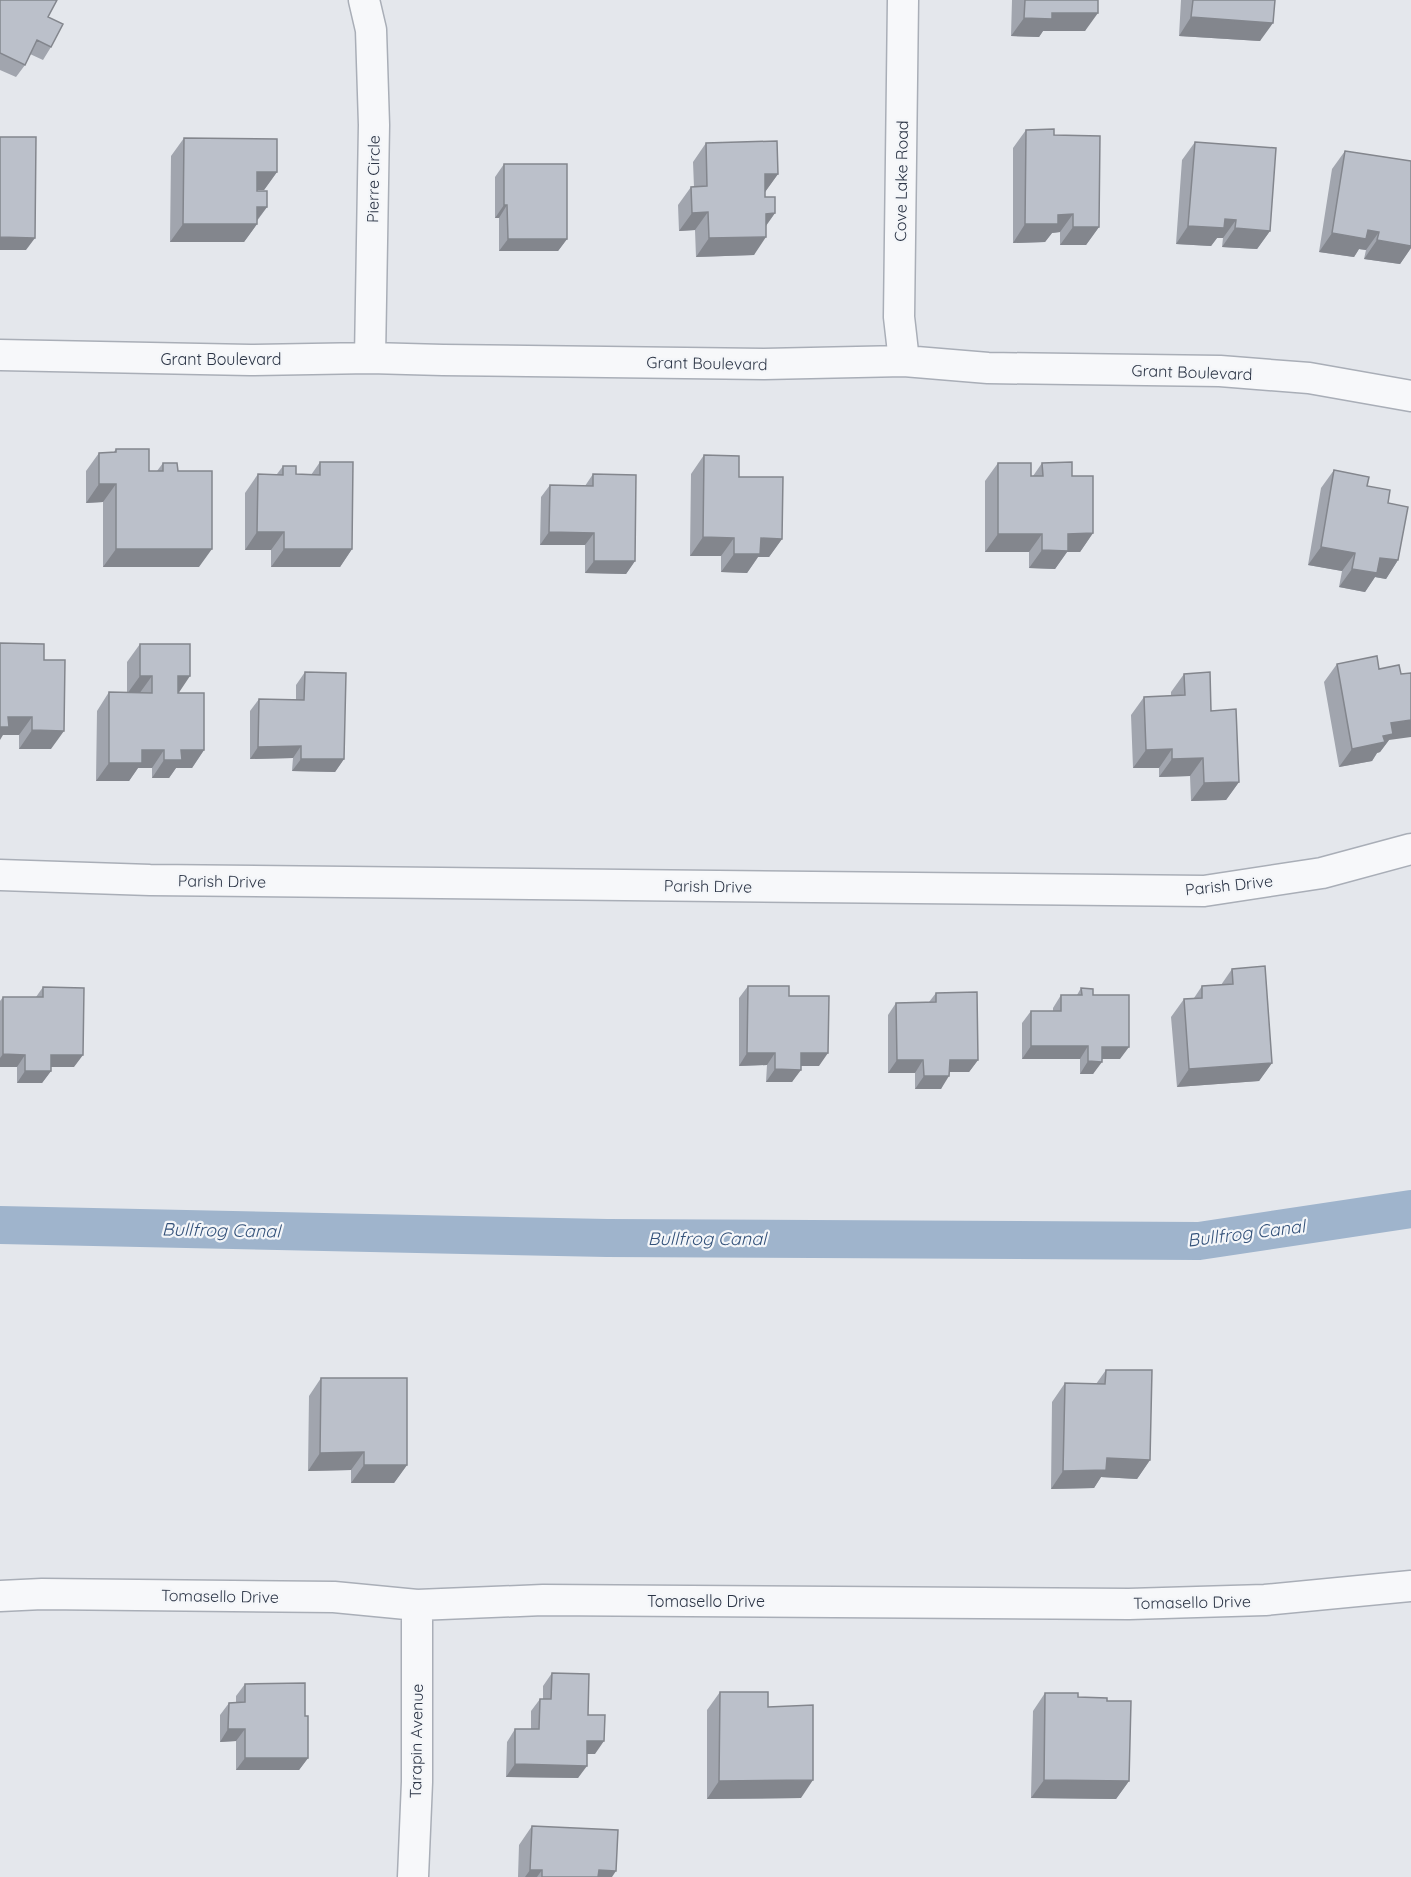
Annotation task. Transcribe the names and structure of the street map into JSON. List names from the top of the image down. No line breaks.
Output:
{"streets":{"street":["Pierre Circle","Cove Lake Road","Grant Boulevard","Parish Drive","Tomasello Drive","Tarapin Avenue"]},"crossings":[["Pierre Circle","Grant Boulevard"],["Cove Lake Road","Grant Boulevard"],["Tomasello Drive","Tarapin Avenue"]],"water":["Bullfrog Canal"]}
